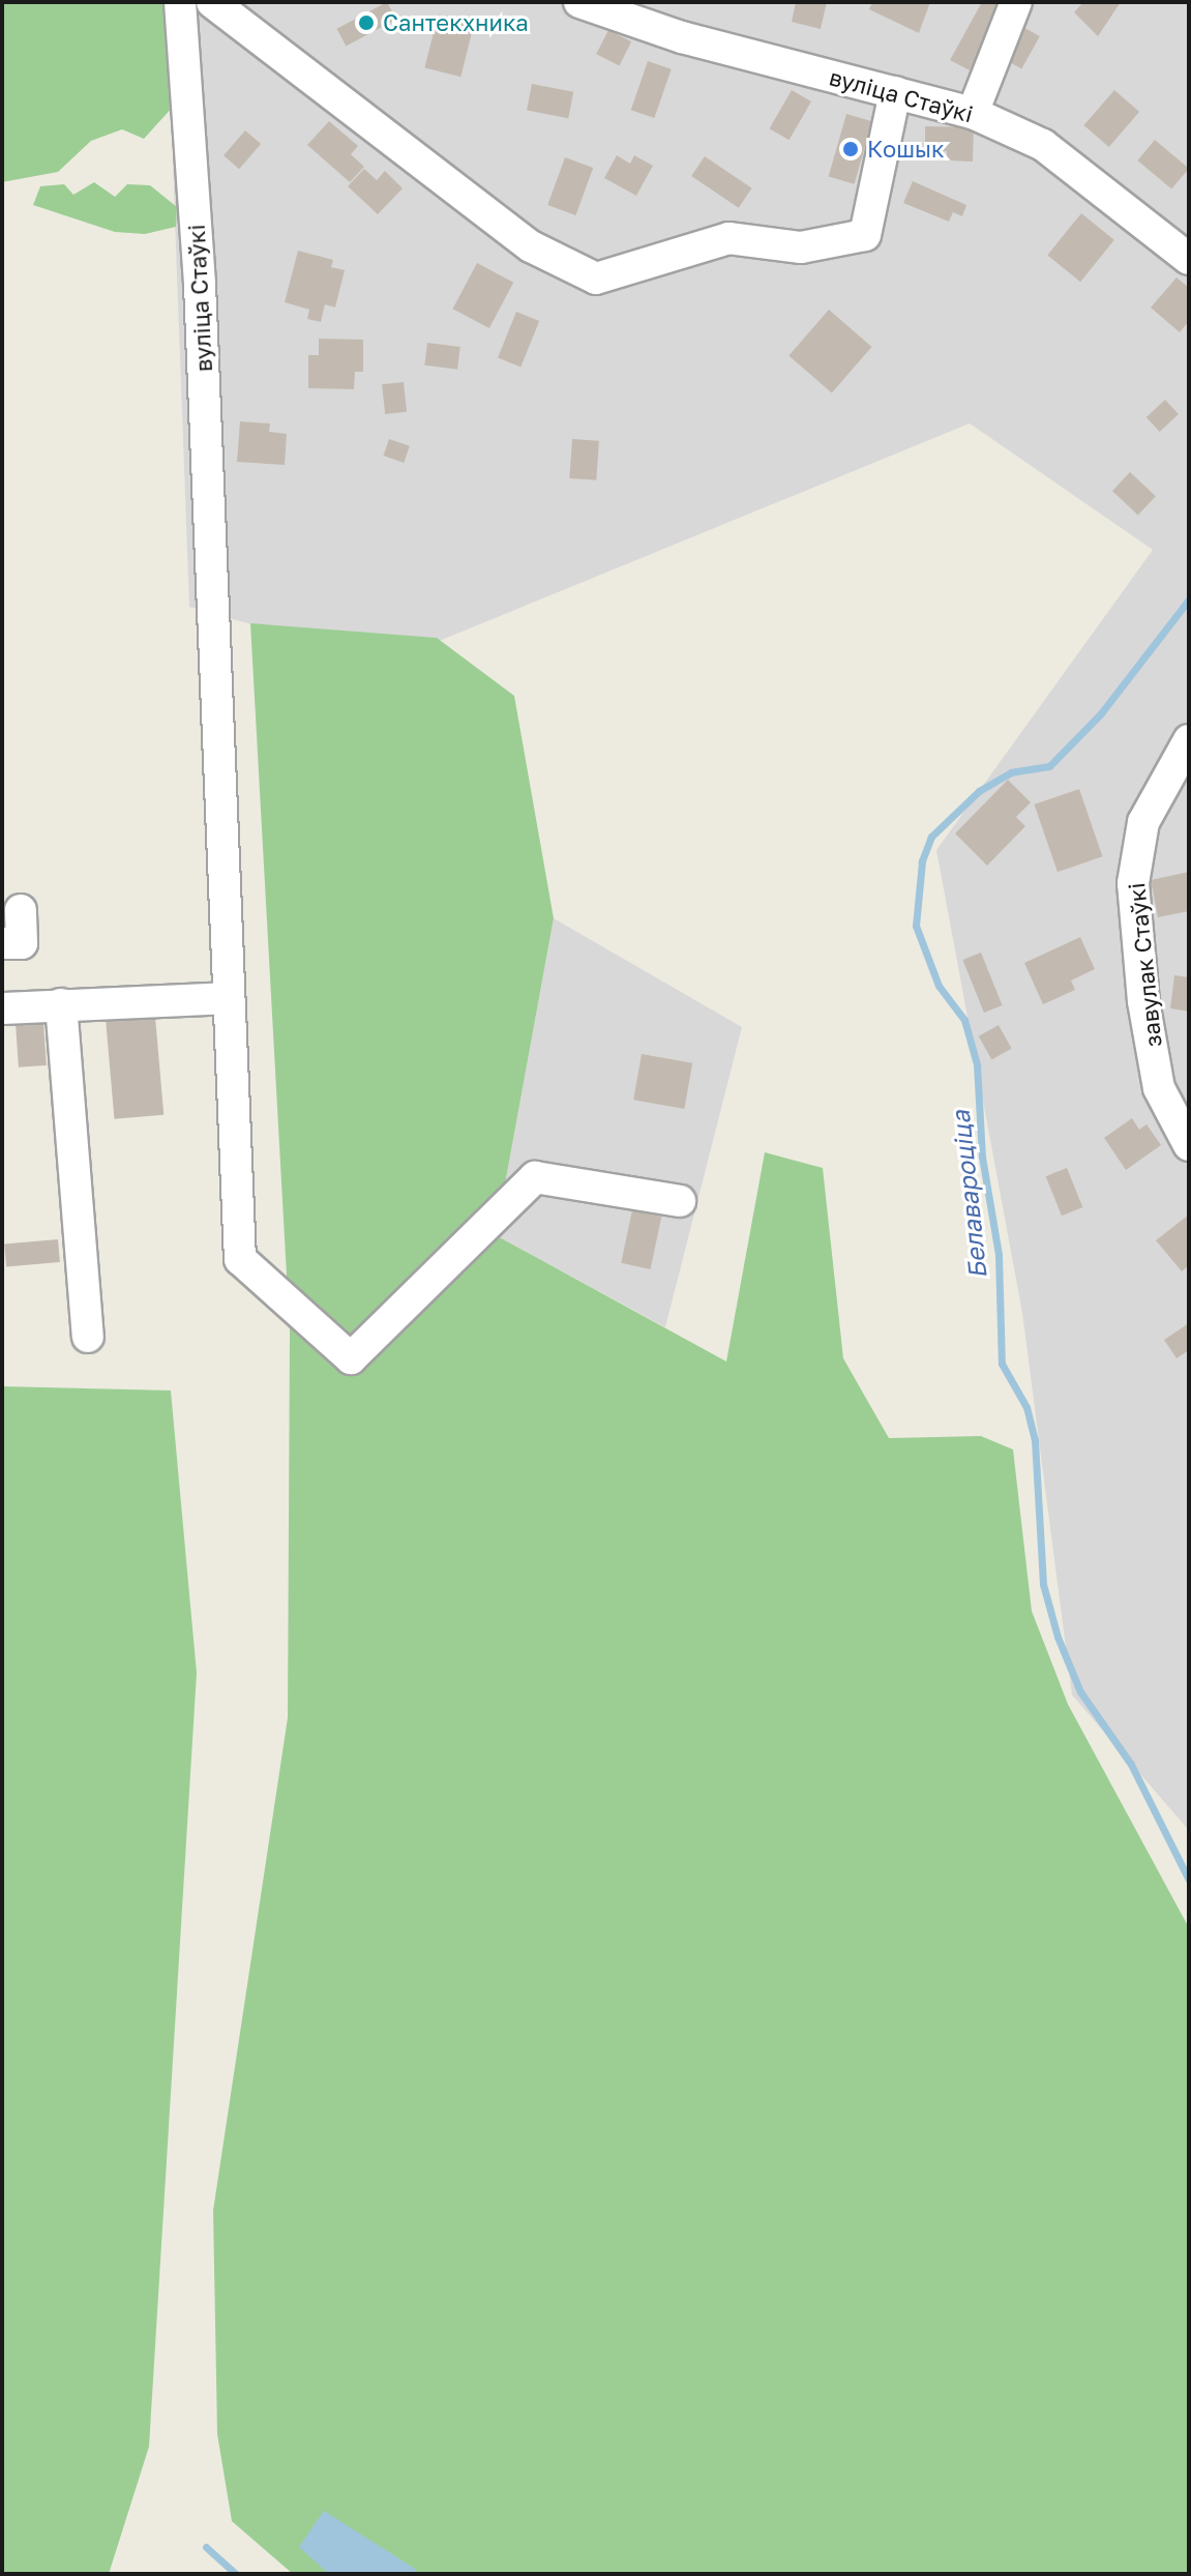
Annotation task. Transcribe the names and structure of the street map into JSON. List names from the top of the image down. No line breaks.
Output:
{"streets":{"street":["вуліца Стаўкі","завулак Стаўкі"]},"water":["Белавароціца"],"places":["Сантекхника","Кошык"]}
